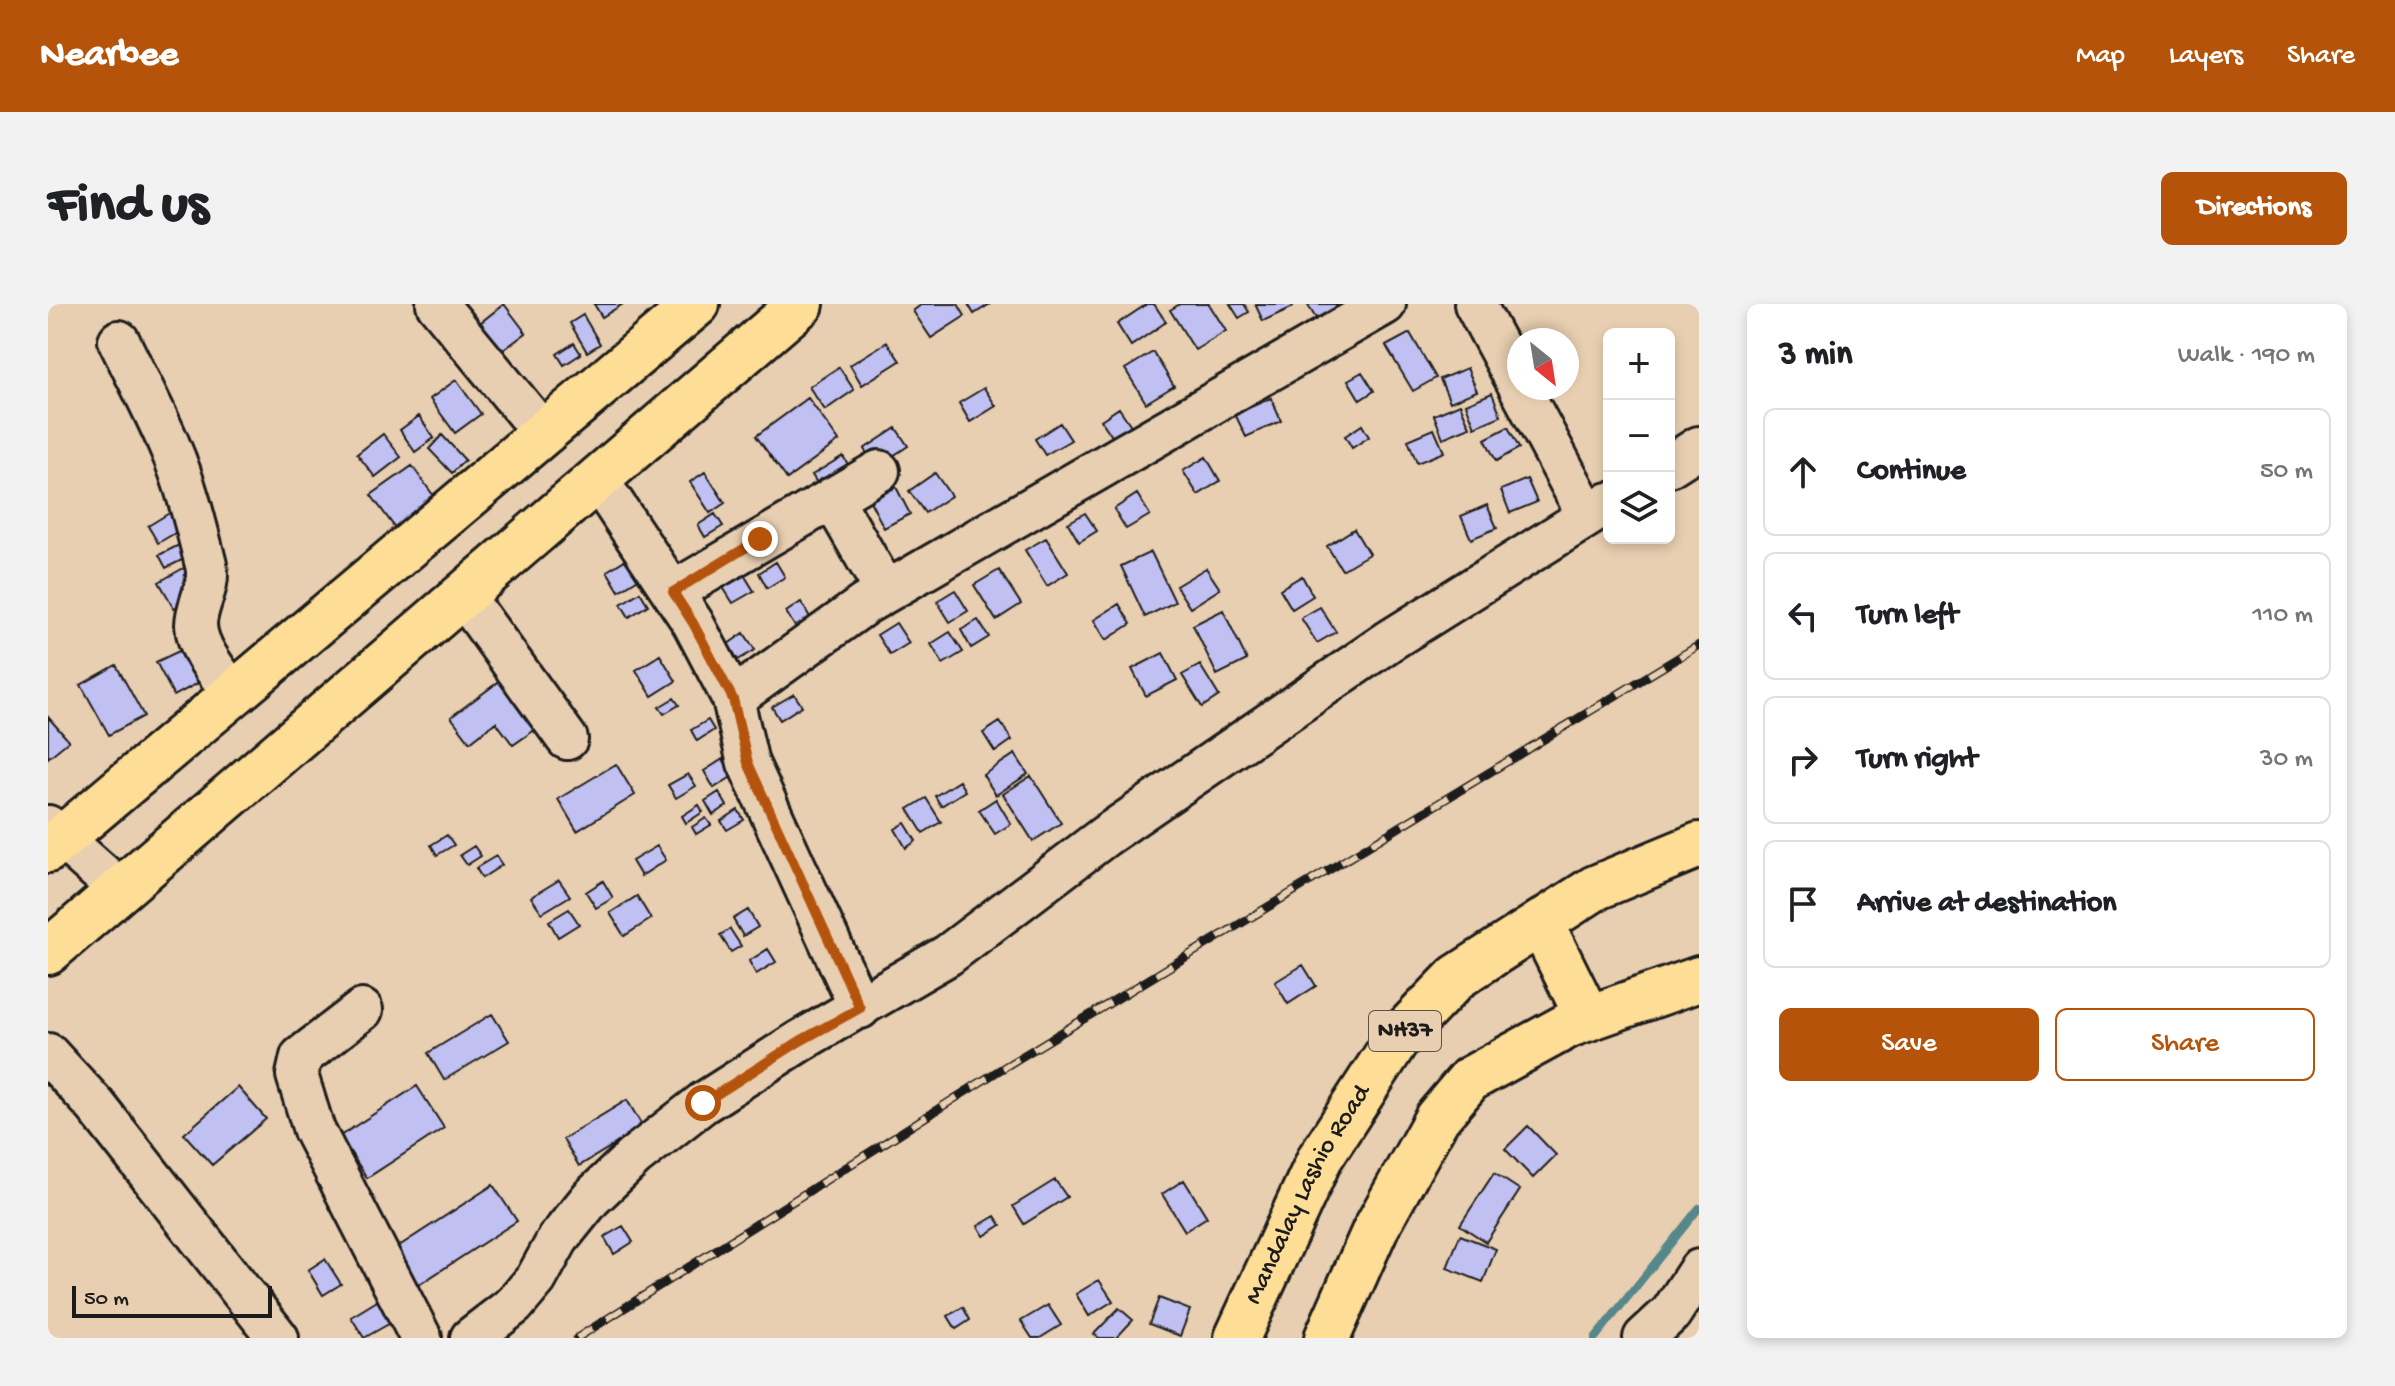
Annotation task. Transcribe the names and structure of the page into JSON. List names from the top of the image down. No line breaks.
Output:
{"streets":{"main road":["NH37","Mandalay Lashio Road"]},"scale_bar":"50 m","north":"bottom right","page":{"header":"Nearbee","nav":["Map","Layers","Share"],"buttons":["Directions",["Save","Share"]],"title":"Find us","heading":["3 min","Walk · 190 m"],"map_buttons":["+","−"],"list":[["Continue","50 m"],["Turn left","110 m"],["Turn right","30 m"],"Arrive at destination"],"scale":"50 m"}}
